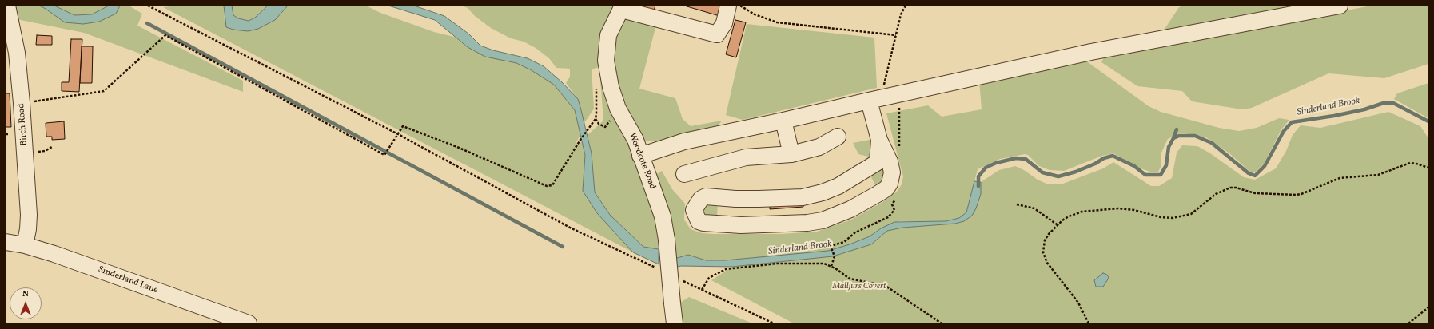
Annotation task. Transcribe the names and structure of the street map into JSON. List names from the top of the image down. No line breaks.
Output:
{"streets":{"street":["Birch Road","Woodcote Road","Sinderland Lane"]},"crossings":[["Birch Road","Sinderland Lane"]],"water":["Sinderland Brook"],"parks":["Malljurs Covert"],"north":"top"}
